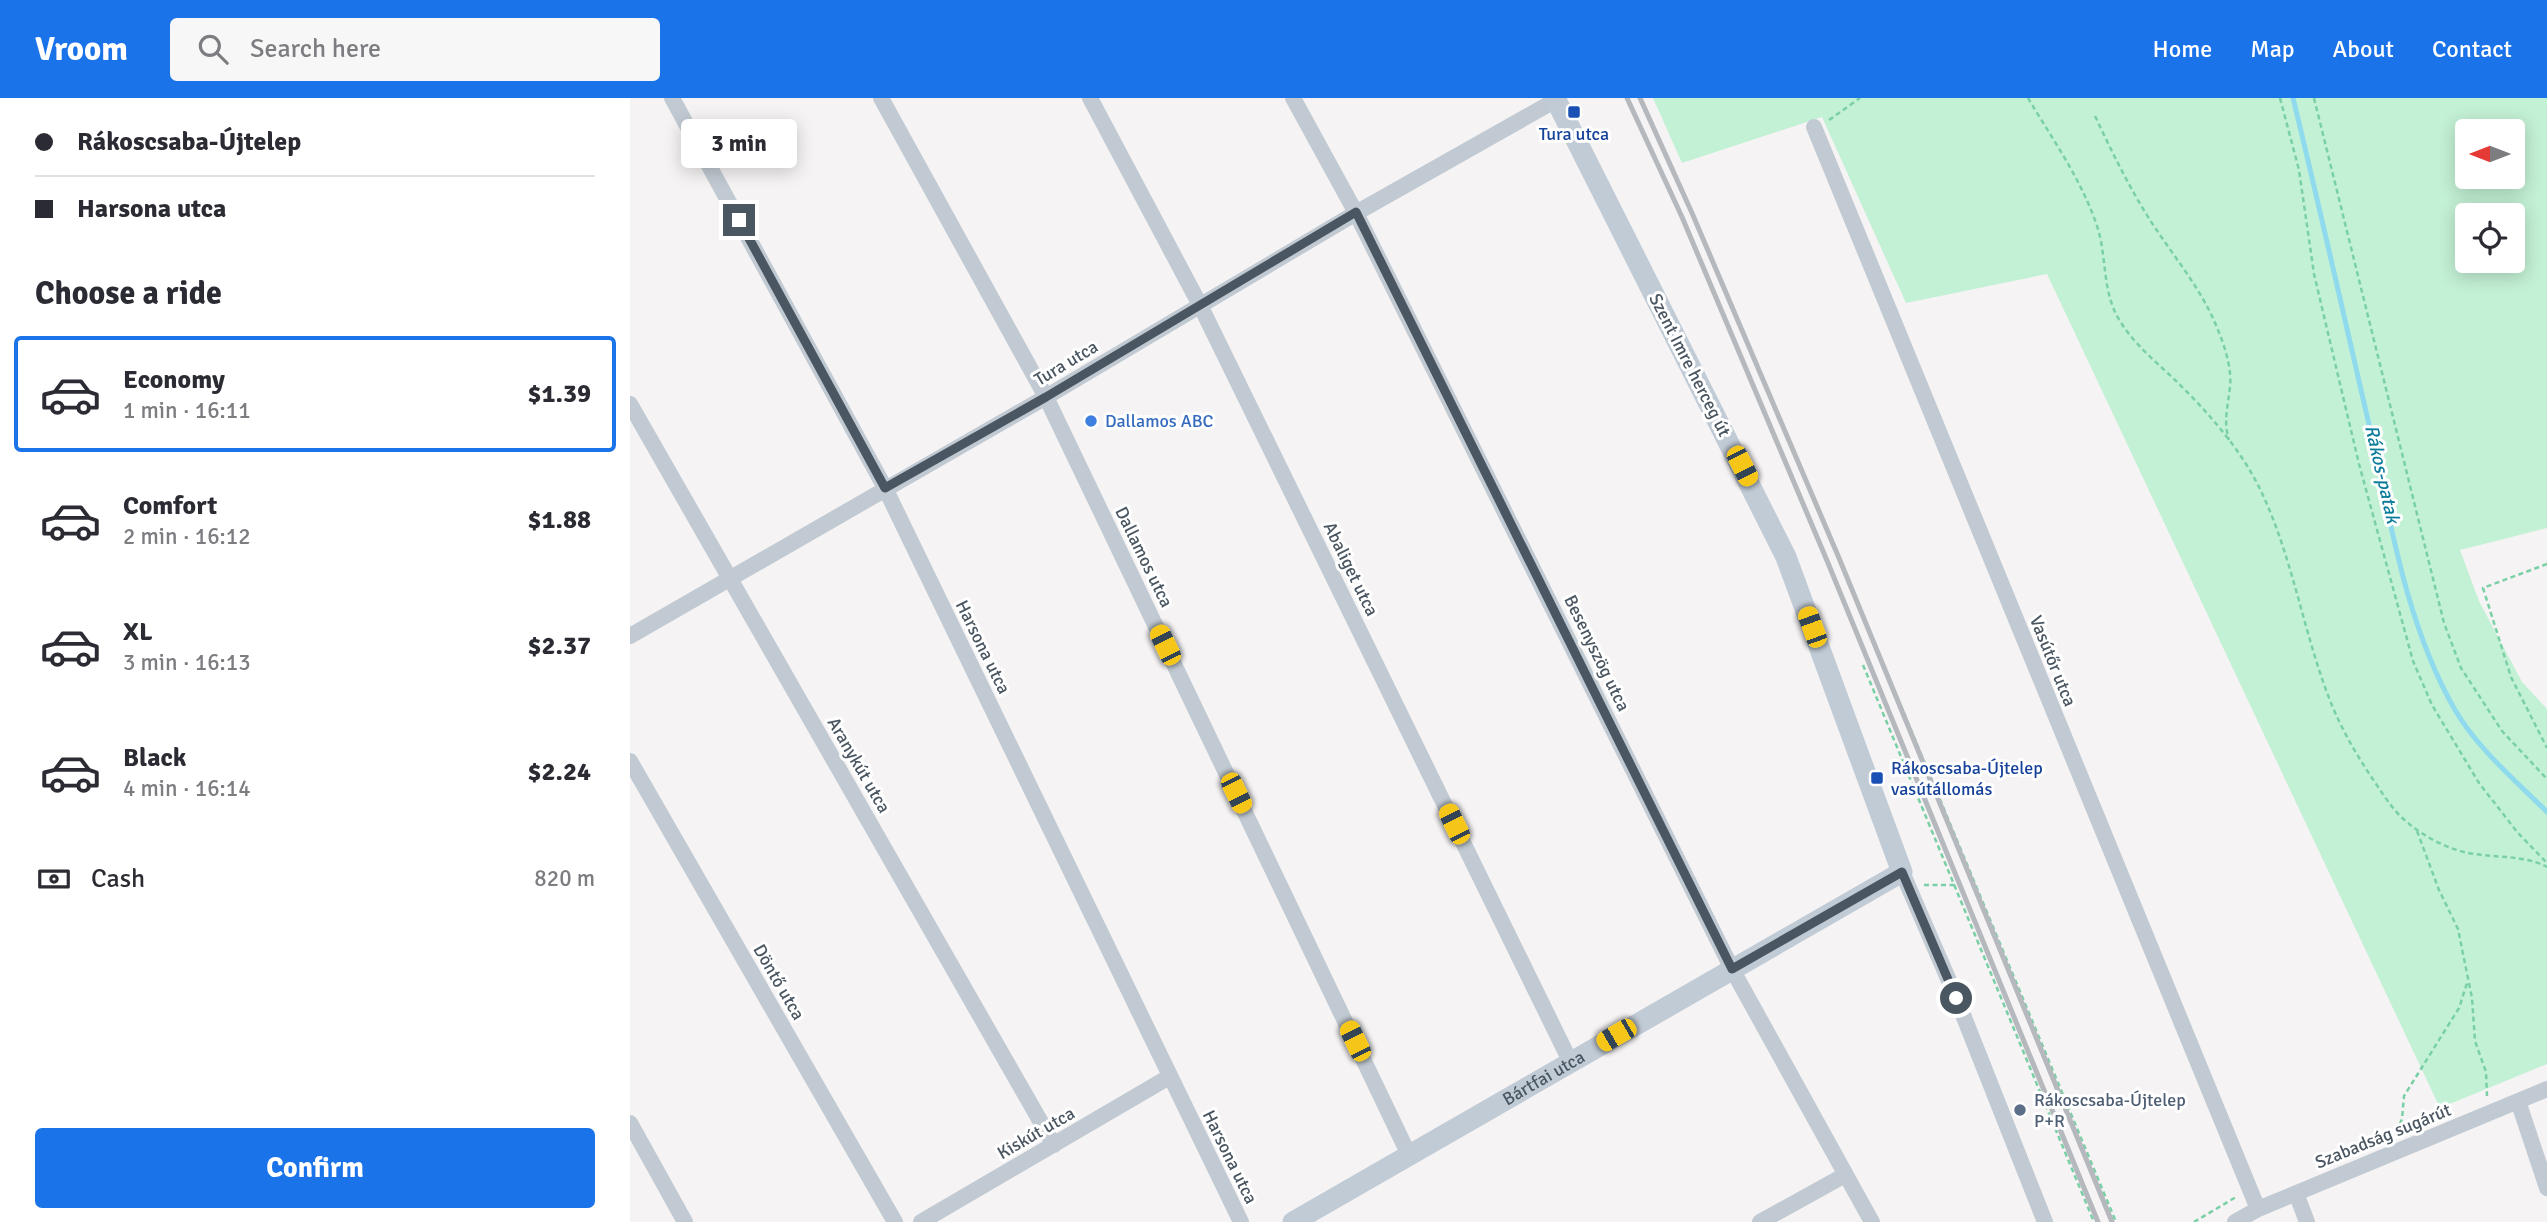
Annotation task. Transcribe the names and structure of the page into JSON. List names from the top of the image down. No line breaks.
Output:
{"streets":{"street":["Tura utca","Szent Imre herceg út","Dallamos utca","Abaliget utca","Harsona utca","Besenyszög utca","Vasútőr utca","Aranykút utca","Döntő utca","Bártfai utca","Kiskút utca","Szabadság sugárút"]},"crossings":[["Tura utca","Szent Imre herceg út"],["Tura utca","Dallamos utca"],["Tura utca","Abaliget utca"],["Tura utca","Harsona utca"],["Tura utca","Besenyszög utca"],["Tura utca","Aranykút utca"],["Szent Imre herceg út","Bártfai utca"],["Dallamos utca","Bártfai utca"],["Abaliget utca","Bártfai utca"],["Harsona utca","Kiskút utca"],["Besenyszög utca","Bártfai utca"],["Vasútőr utca","Szabadság sugárút"],["Aranykút utca","Kiskút utca"]],"water":["Rákos-patak"],"places":{"transit":["Tura utca","Rákoscsaba-Újtelep vasútállomás"],"other":["Dallamos ABC","Rákoscsaba-Újtelep P+R"]},"north":"left","page":{"header":"Vroom","search":"Search here","nav":["Home","Map","About","Contact"],"banner":["Rákoscsaba-Újtelep","Harsona utca"],"bubble":"3 min","heading":"Choose a ride","list":[{"name":"Economy","note":"1 min · 16:11","value":"$1.39"},{"name":"Comfort","note":"2 min · 16:12","value":"$1.88"},{"name":"XL","note":"3 min · 16:13","value":"$2.37"},{"name":"Black","note":"4 min · 16:14","value":"$2.24"}],"pay":["Cash","820 m"],"buttons":"Confirm"}}
